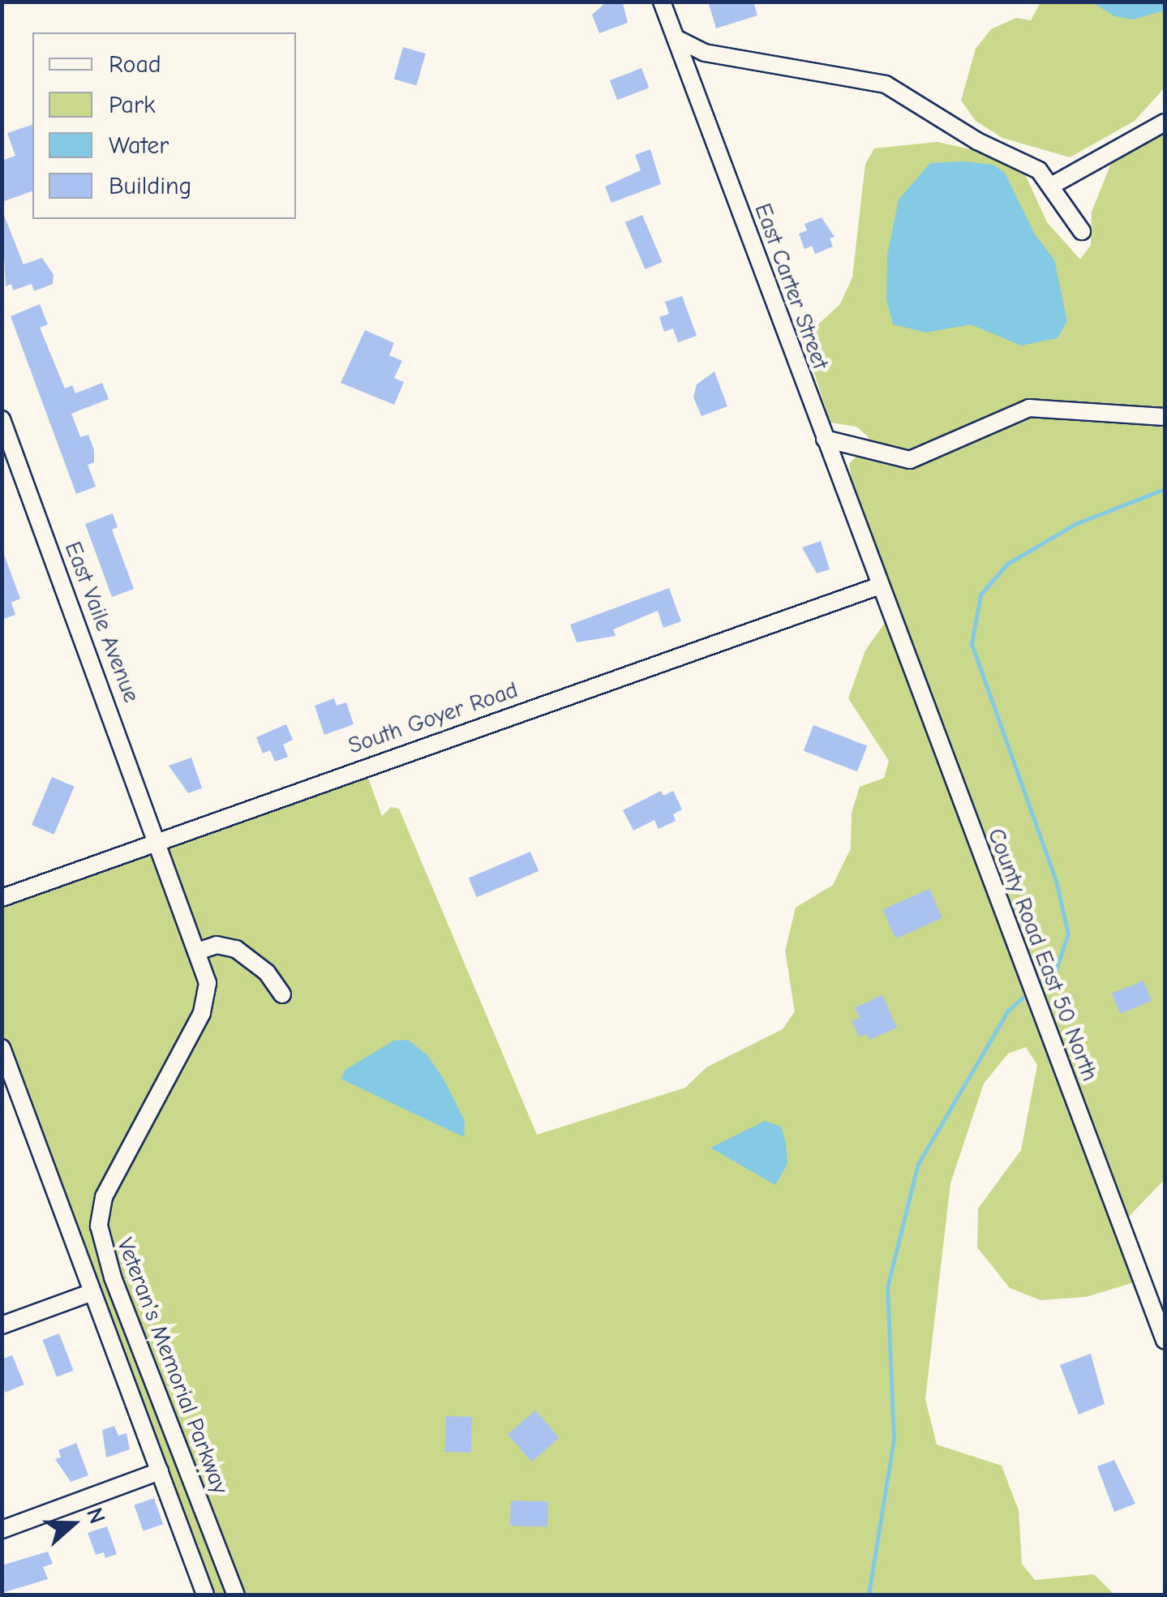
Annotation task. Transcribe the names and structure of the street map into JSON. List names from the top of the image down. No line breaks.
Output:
{"streets":{"street":["East Carter Street","East Vaile Avenue","South Goyer Road","County Road East 50 North","Veteran's Memorial Parkway"]},"crossings":[["East Carter Street","South Goyer Road"],["East Carter Street","County Road East 50 North"],["East Vaile Avenue","South Goyer Road"],["East Vaile Avenue","Veteran's Memorial Parkway"],["South Goyer Road","County Road East 50 North"],["South Goyer Road","Veteran's Memorial Parkway"]],"legend":["Road","Park","Water","Building"],"north":"right"}
